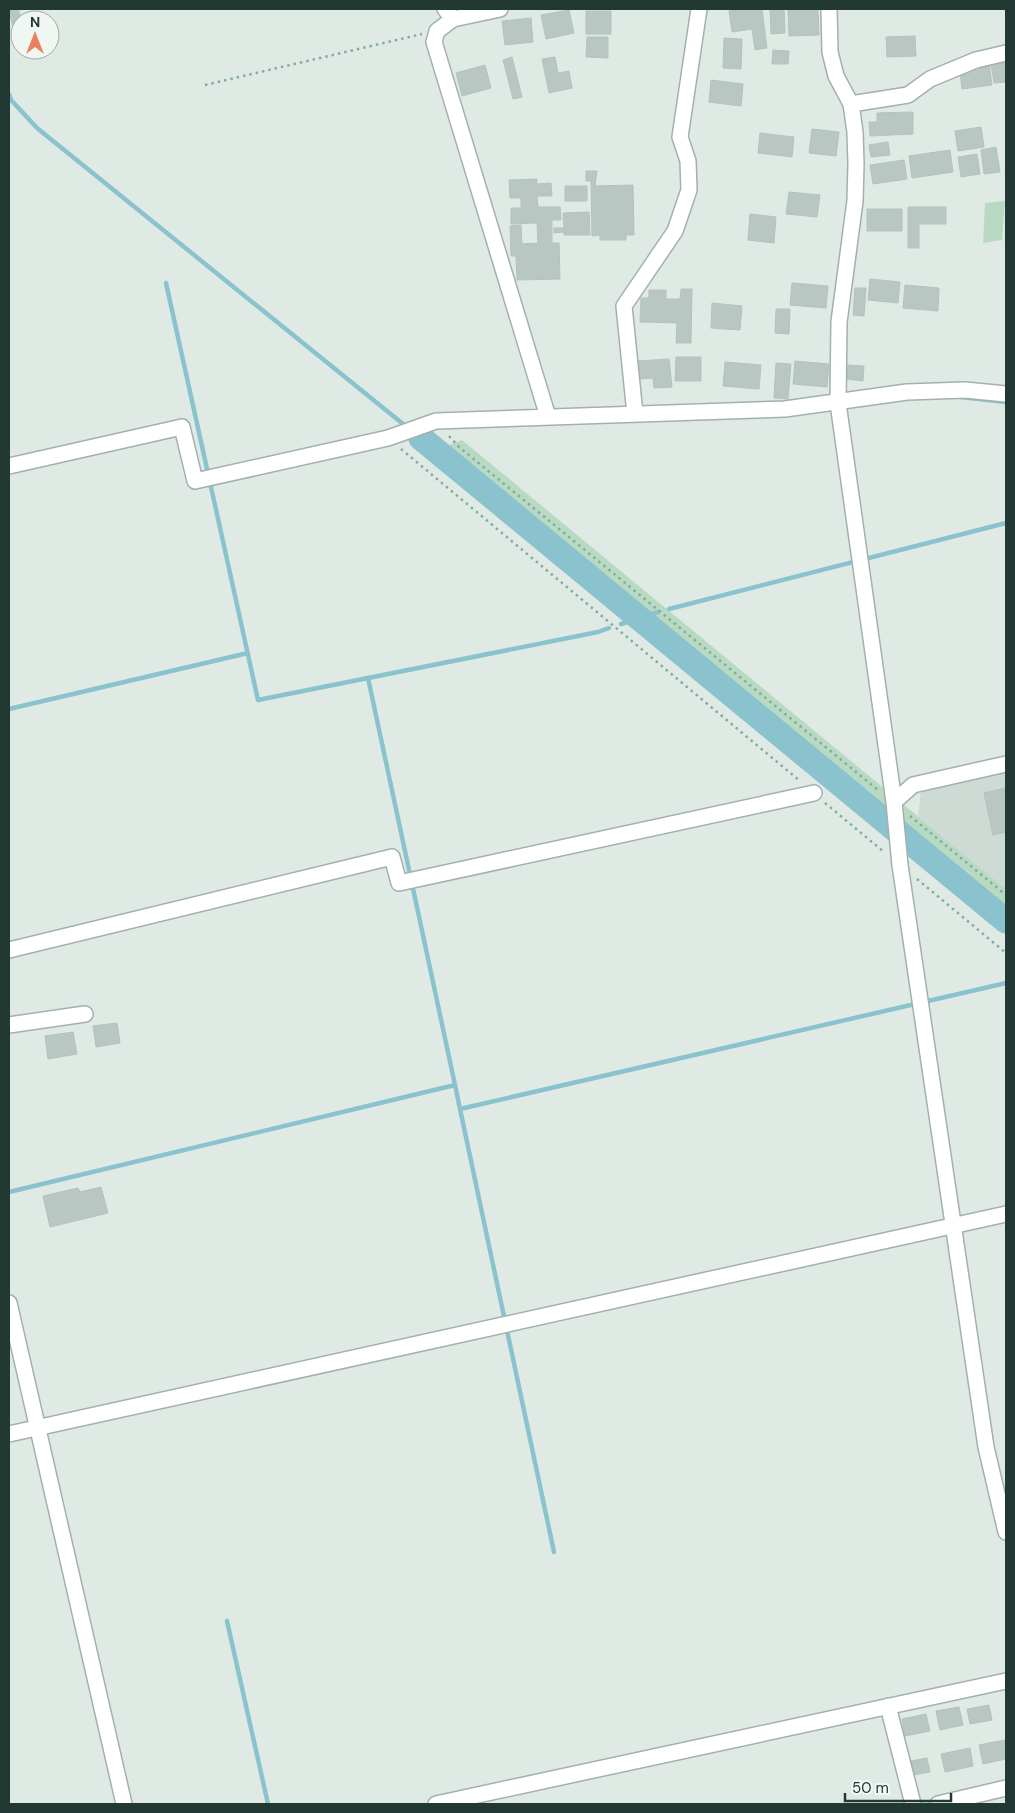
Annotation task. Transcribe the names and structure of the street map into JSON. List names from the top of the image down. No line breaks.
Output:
{"scale_bar":"50 m","north":"top"}
